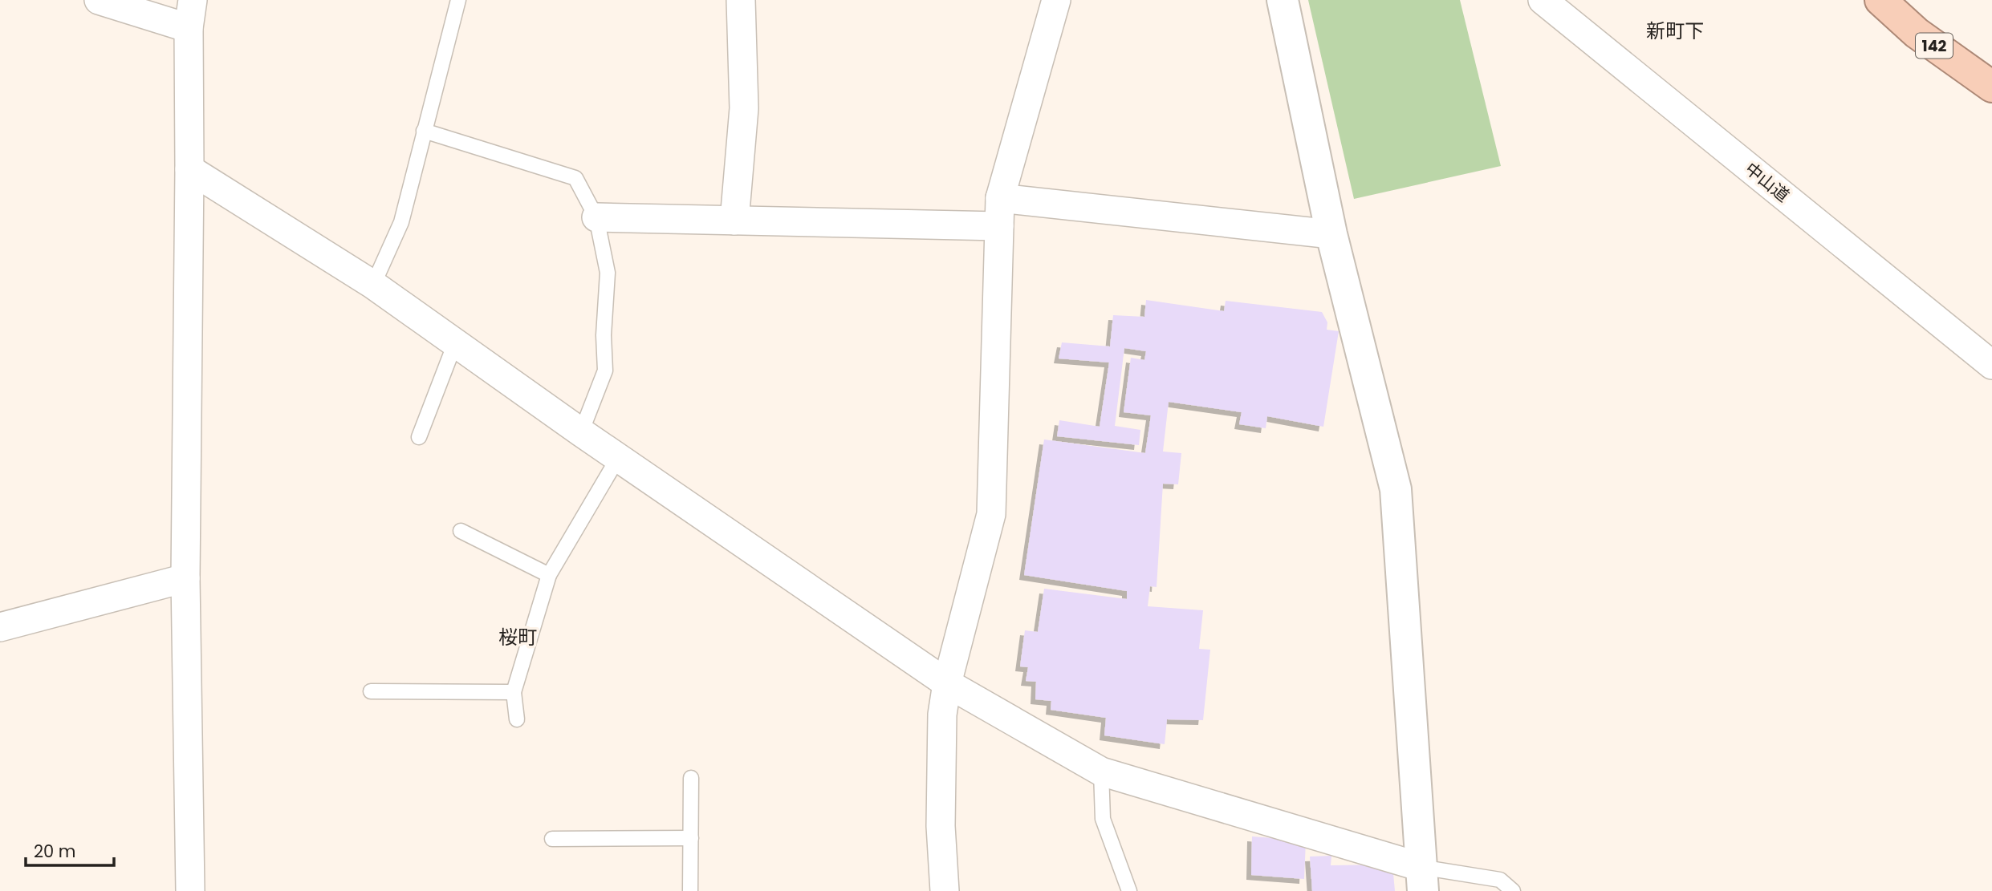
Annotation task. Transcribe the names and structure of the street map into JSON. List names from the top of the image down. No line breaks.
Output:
{"streets":{"highway":["142"],"street":["中山道"]},"districts":["新町下","桜町"],"scale_bar":"20 m"}
